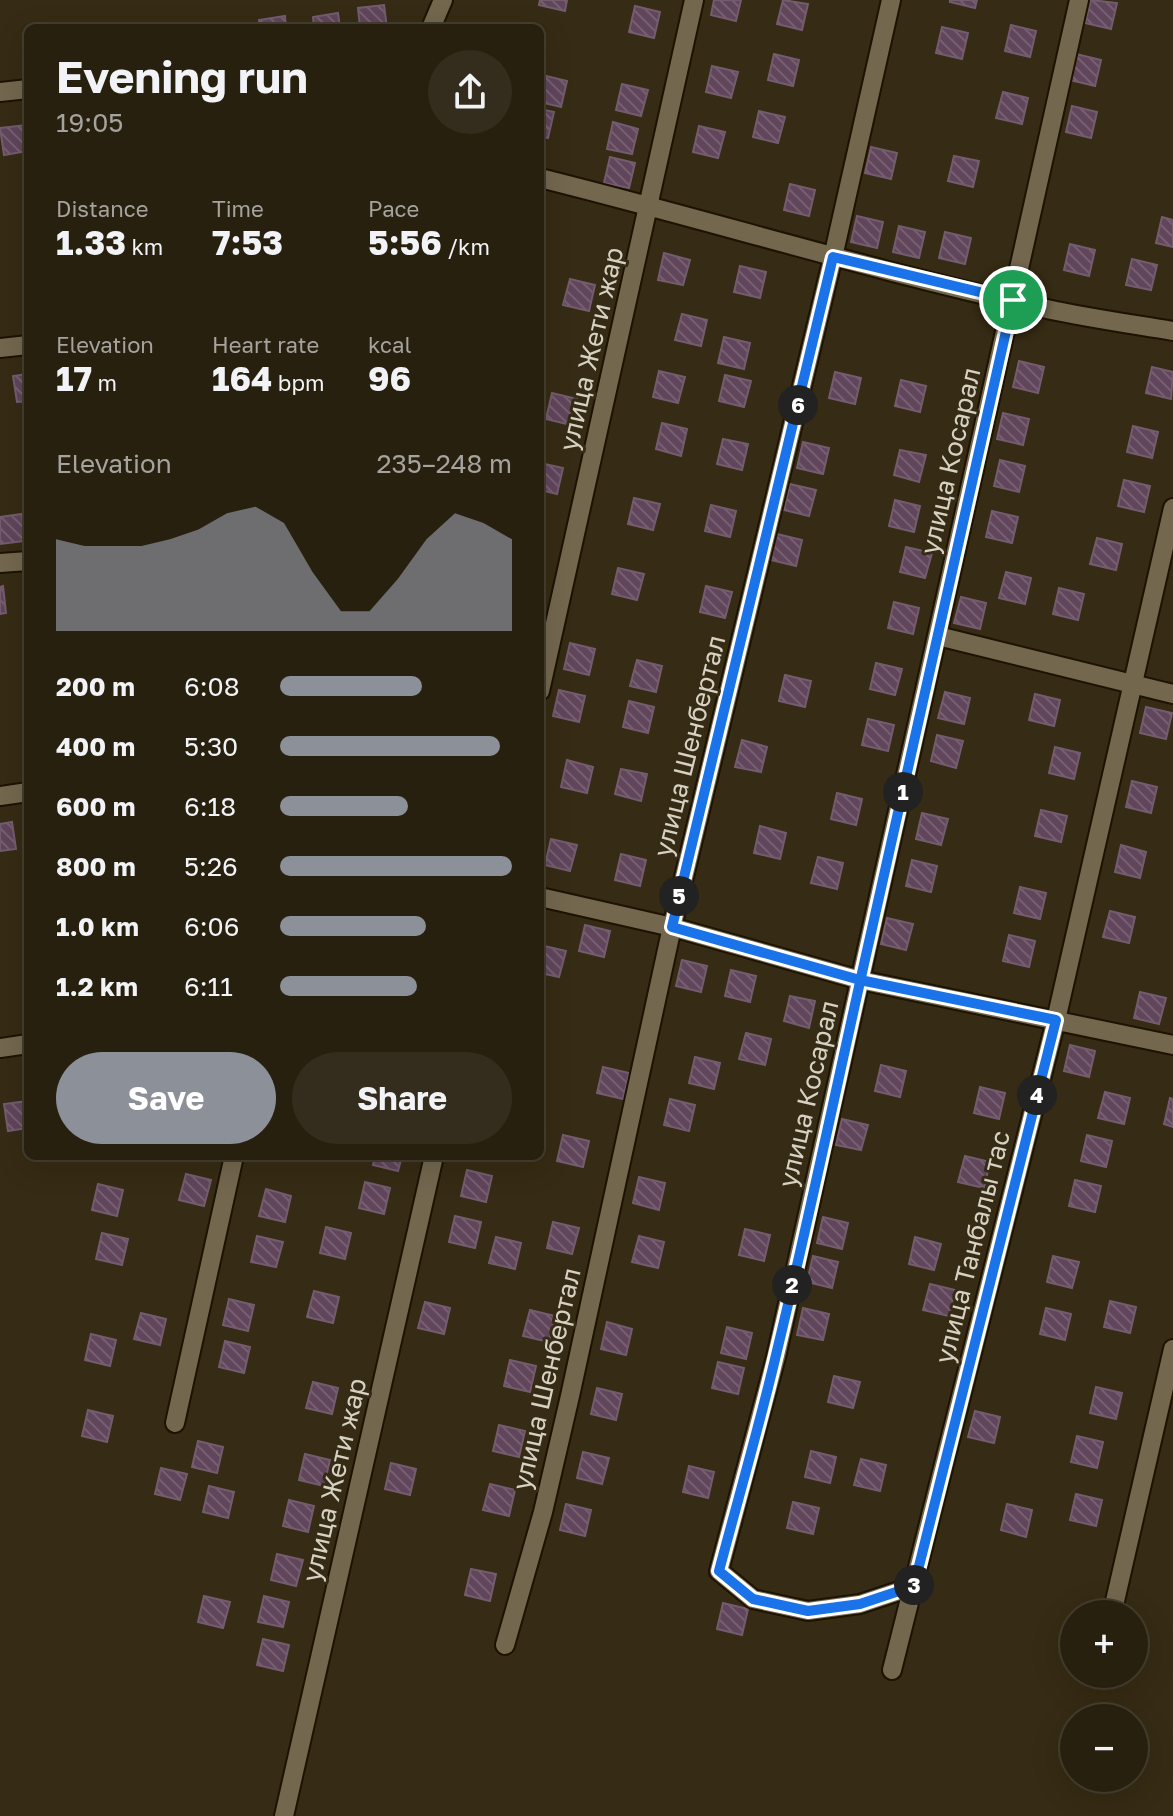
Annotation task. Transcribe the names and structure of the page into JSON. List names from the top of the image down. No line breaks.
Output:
{"streets":{"street":["улица Жети жар","улица Косарал","улица Шенбертал","улица Танбалы тас"]},"crossings":[["улица Косарал","улица Танбалы тас"]],"page":{"heading":["Evening run","19:05"],"stats":[["Distance","1.33 km"],["Time","7:53"],["Pace","5:56 /km"],["Elevation","17 m"],["Heart rate","164 bpm"],["kcal","96"]],"pins":["6","1","5","4","2","3"],"chart":["Elevation","235–248 m"],"list":[{"name":"200 m","note":"6:08"},{"name":"400 m","note":"5:30"},{"name":"600 m","note":"6:18"},{"name":"800 m","note":"5:26"},{"name":"1.0 km","note":"6:06"},{"name":"1.2 km","note":"6:11"}],"buttons":["Save","Share"],"map_buttons":["+","−"]}}
